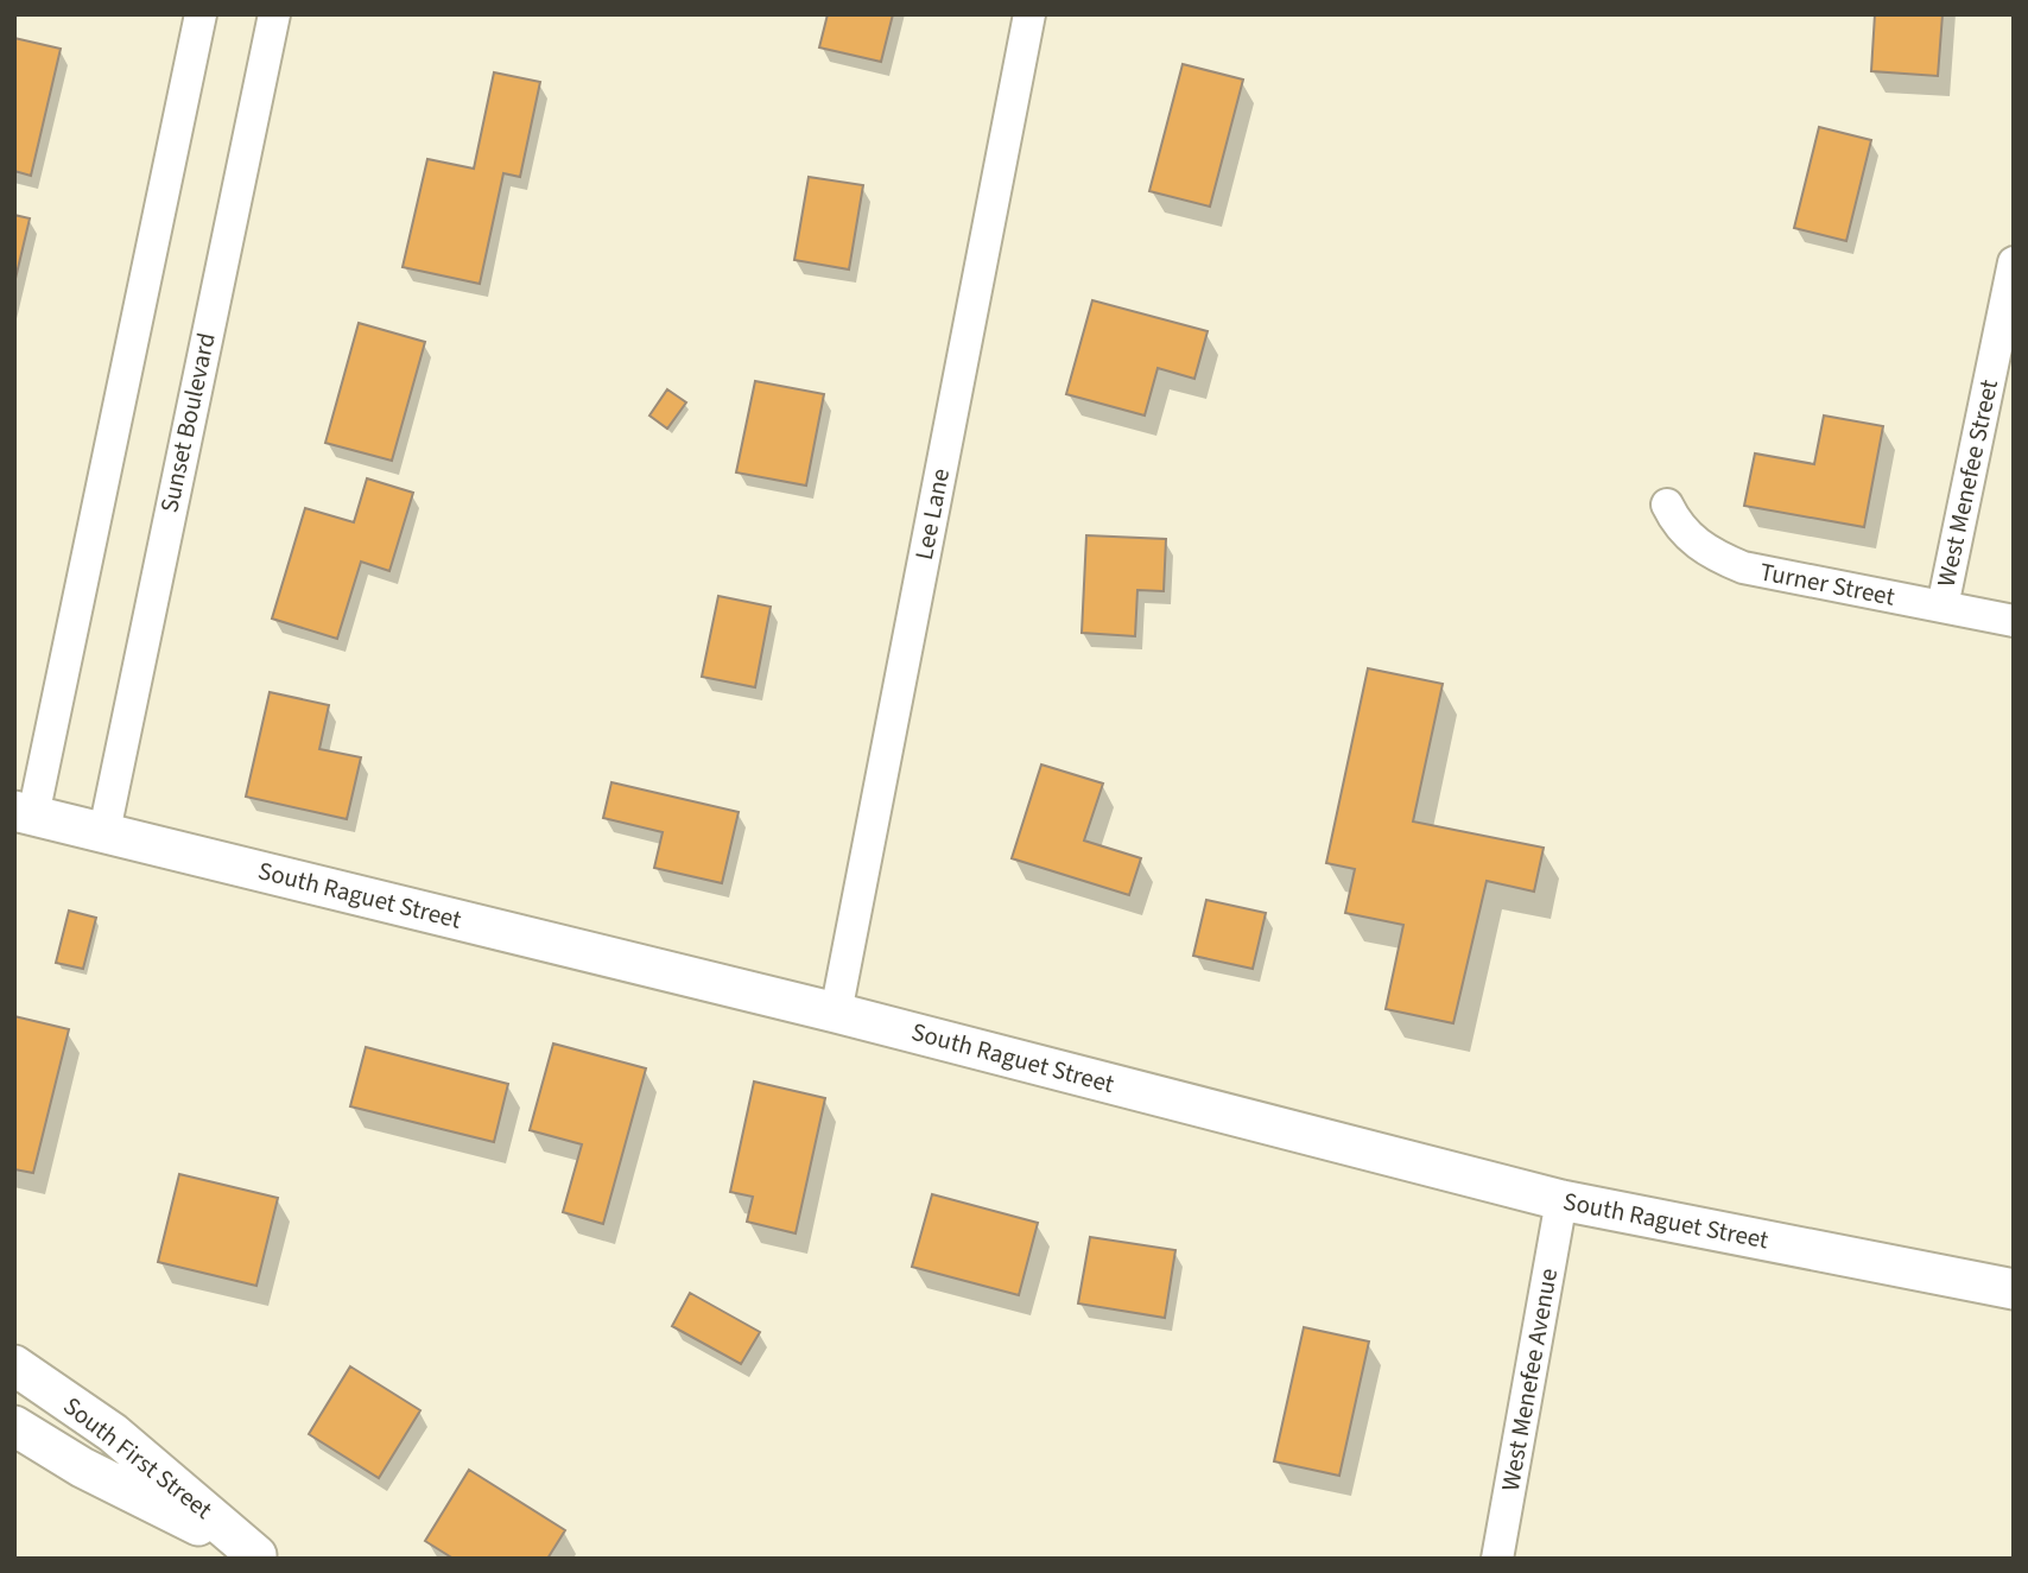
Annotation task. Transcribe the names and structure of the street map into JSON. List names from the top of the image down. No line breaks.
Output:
{"streets":{"street":["Sunset Boulevard","West Menefee Street","Lee Lane","Turner Street","South Raguet Street","West Menefee Avenue","South First Street"]},"crossings":[["Sunset Boulevard","South Raguet Street"],["West Menefee Street","Turner Street"],["Lee Lane","South Raguet Street"],["South Raguet Street","West Menefee Avenue"]]}
